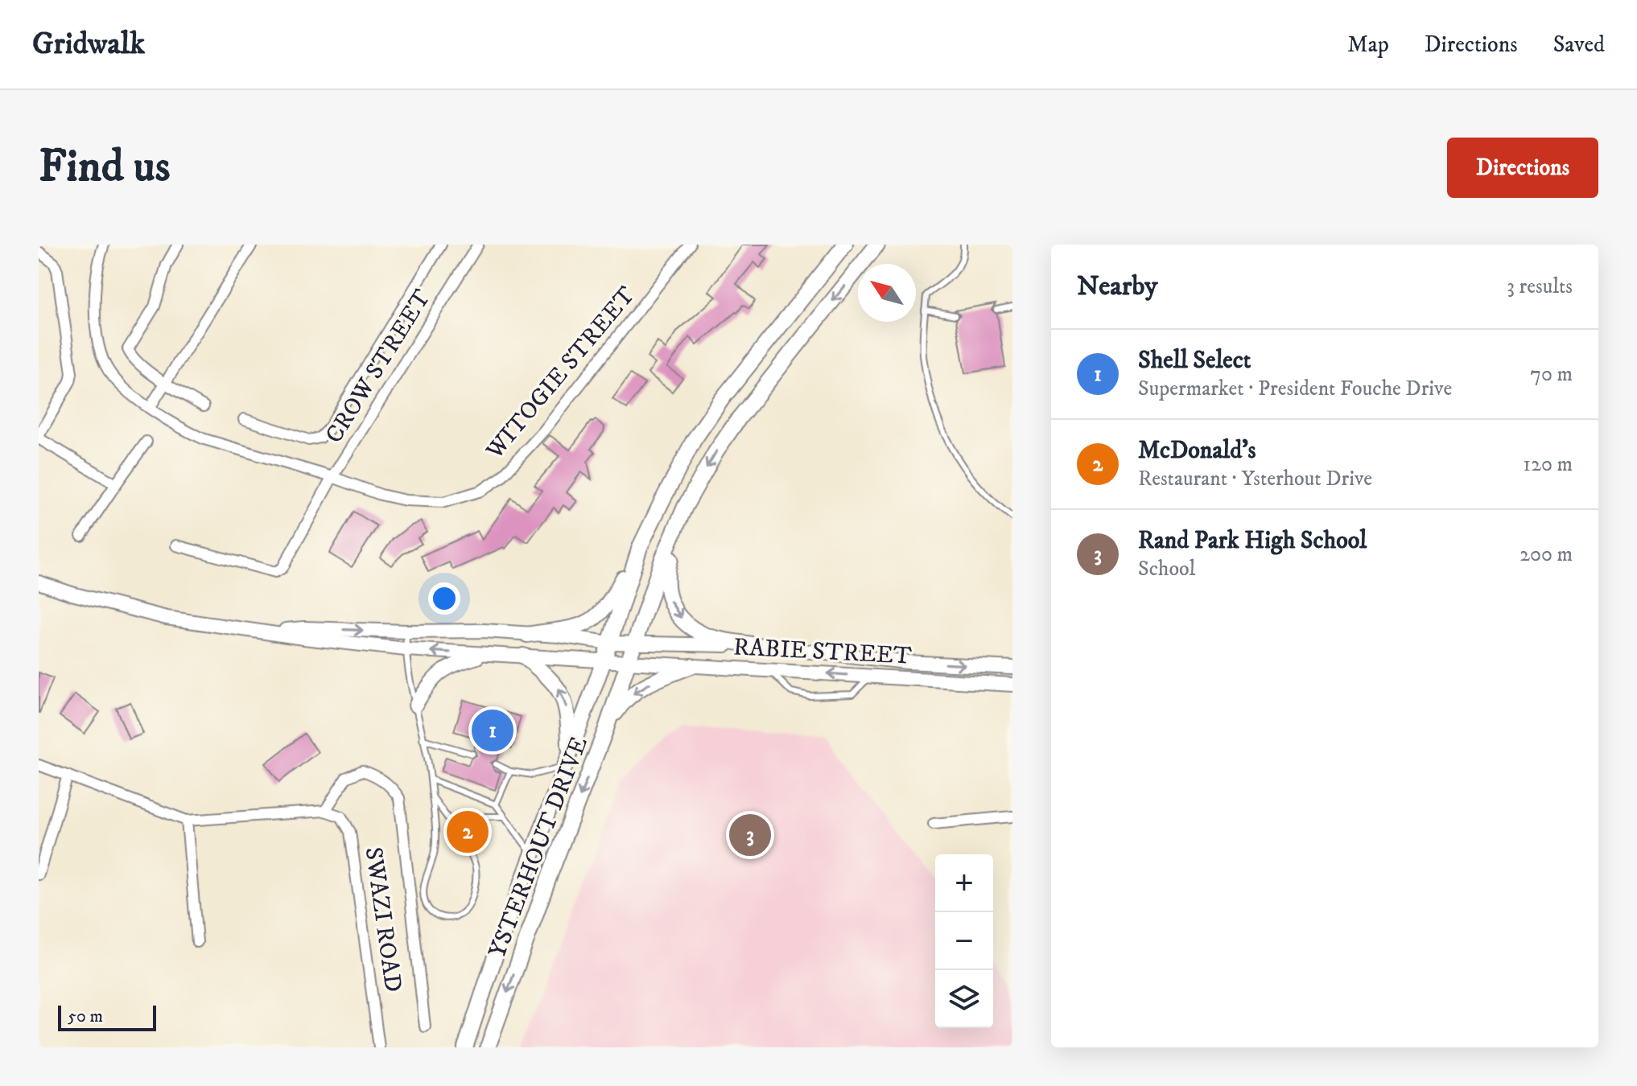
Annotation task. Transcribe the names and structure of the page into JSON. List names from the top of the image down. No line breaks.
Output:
{"streets":{"main road":["YSTERHOUT DRIVE"],"street":["CROW STREET","WITOGIE STREET","RABIE STREET","SWAZI ROAD"]},"crossings":[["CROW STREET","WITOGIE STREET"],["RABIE STREET","YSTERHOUT DRIVE"]],"scale_bar":"50 m","north":"top left","page":{"header":"Gridwalk","nav":["Map","Directions","Saved"],"buttons":"Directions","title":"Find us","heading":["Nearby","3 results"],"list":[{"mark":"1","name":"Shell Select","note":"Supermarket · President Fouche Drive","value":"70 m"},{"mark":"2","name":"McDonald's","note":"Restaurant · Ysterhout Drive","value":"120 m"},{"mark":"3","name":"Rand Park High School","note":"School","value":"200 m"}],"pins":["1","2","3"],"map_buttons":["+","−"],"scale":"50 m"}}
